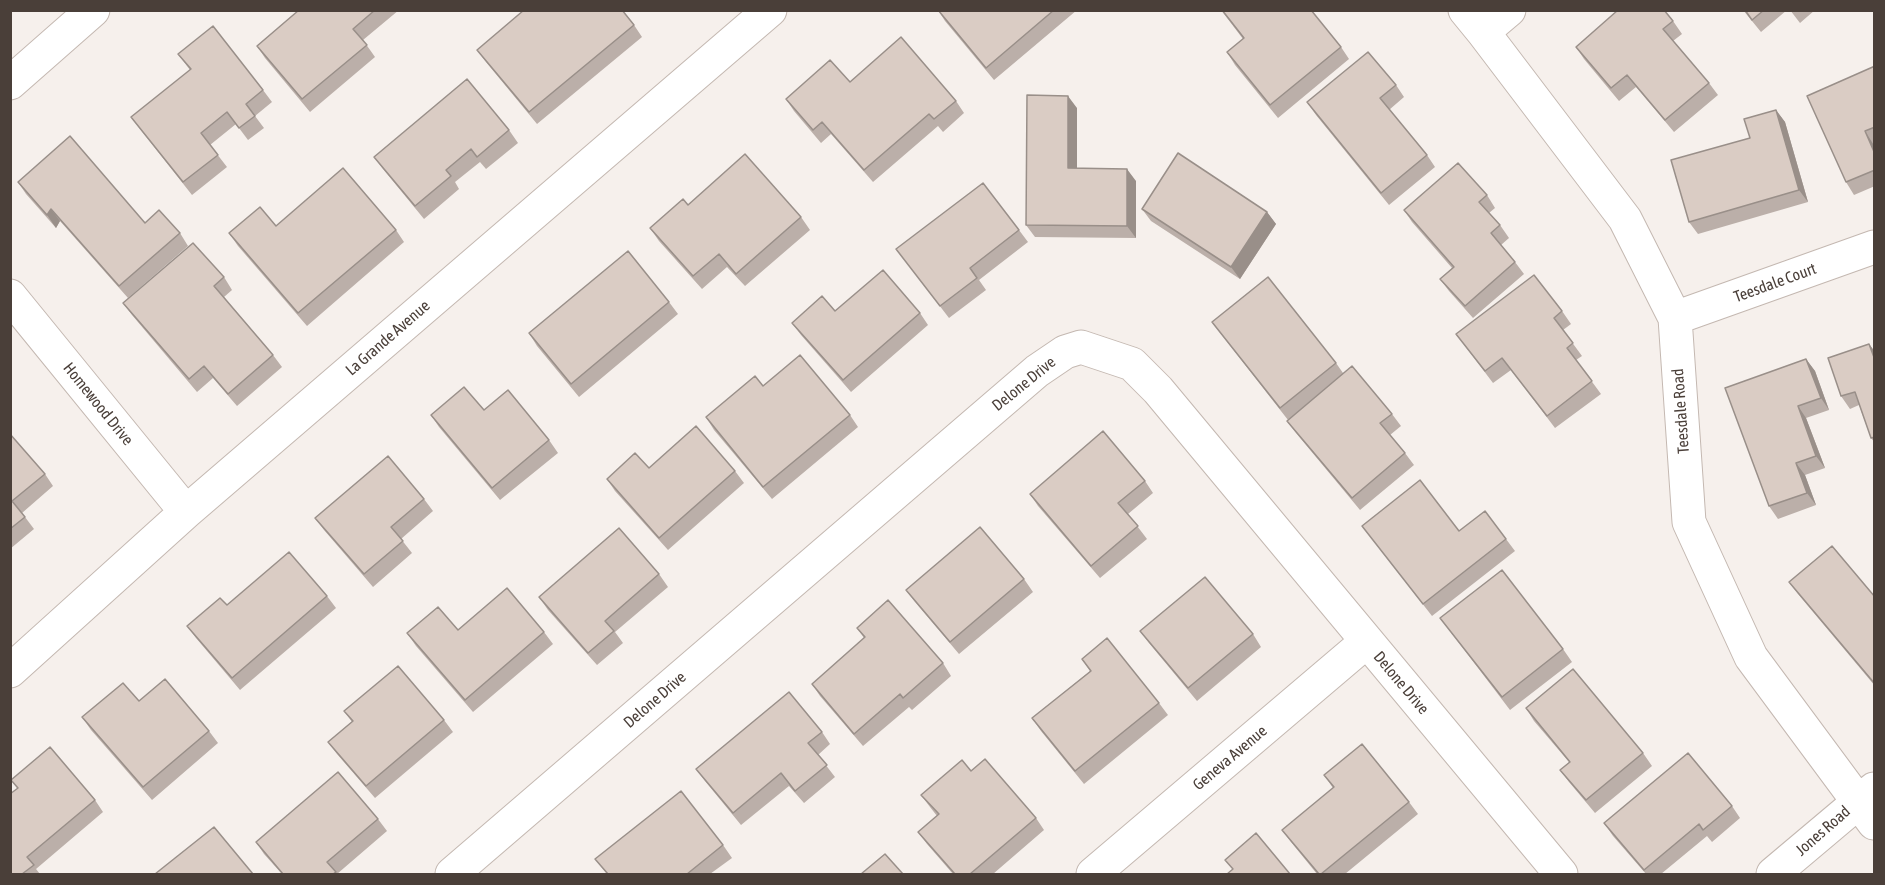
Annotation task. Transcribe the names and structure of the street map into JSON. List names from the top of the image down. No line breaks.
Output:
{"streets":{"street":["Teesdale Court","La Grande Avenue","Delone Drive","Homewood Drive","Teesdale Road","Geneva Avenue","Jones Road"]},"crossings":[["Teesdale Court","Teesdale Road"],["La Grande Avenue","Homewood Drive"],["Delone Drive","Geneva Avenue"],["Teesdale Road","Jones Road"]]}
